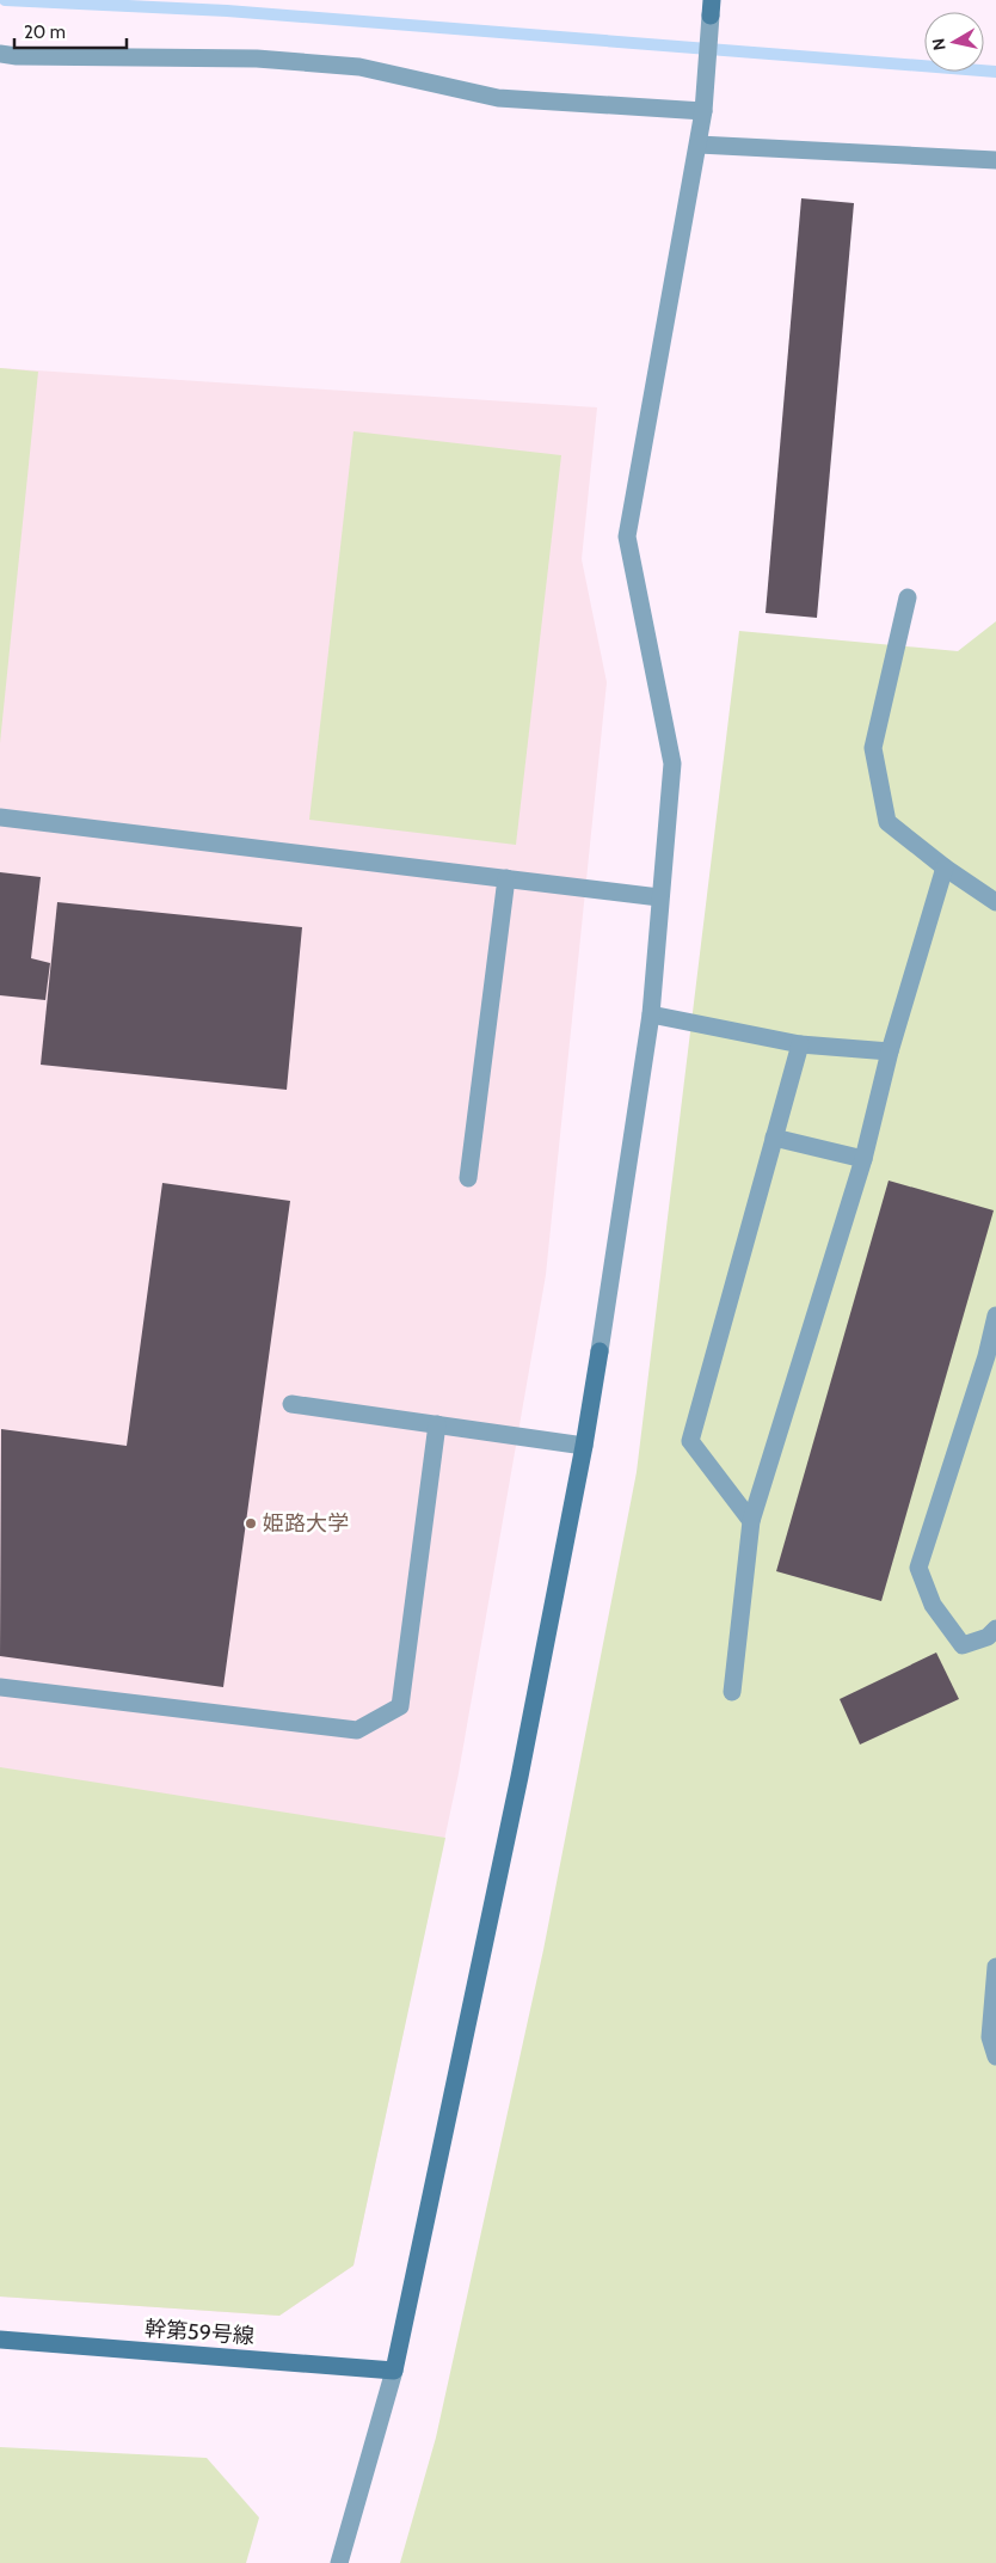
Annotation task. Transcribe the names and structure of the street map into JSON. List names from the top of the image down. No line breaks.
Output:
{"streets":{"street":["幹第59号線"]},"places":["姫路大学"],"scale_bar":"20 m","north":"left"}
